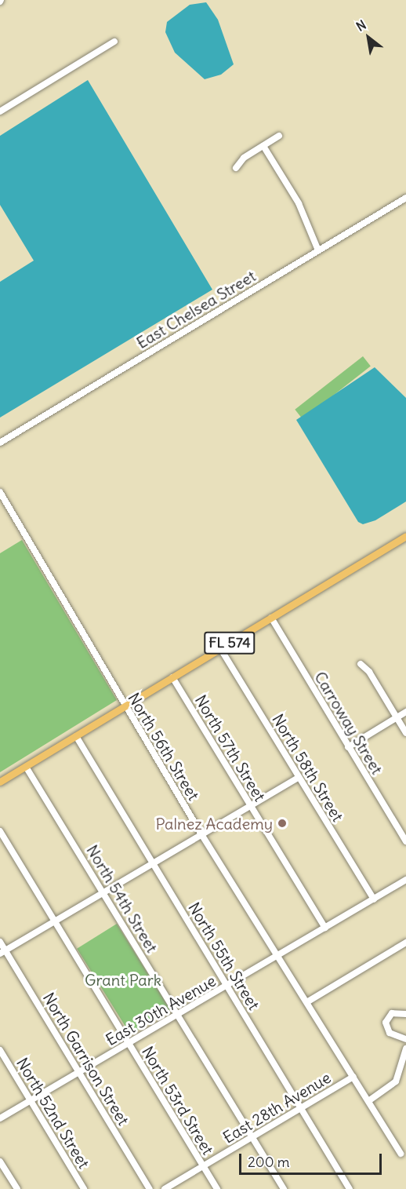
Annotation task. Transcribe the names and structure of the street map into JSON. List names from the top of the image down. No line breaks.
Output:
{"streets":{"main road":["FL 574"],"street":["East Chelsea Street","Carroway Street","North 56th Street","North 57th Street","North 58th Street","North 54th Street","North 55th Street","East 30th Avenue","North Garrison Street","North 53rd Street","East 28th Avenue","North 52nd Street"]},"crossings":[["FL 574","Carroway Street"],["FL 574","North 56th Street"],["FL 574","North 57th Street"],["FL 574","North 58th Street"],["FL 574","North 54th Street"],["FL 574","North 55th Street"],["North 56th Street","East 30th Avenue"],["North 56th Street","East 28th Avenue"],["North 57th Street","East 30th Avenue"],["North 58th Street","East 30th Avenue"],["North 54th Street","East 30th Avenue"],["North 54th Street","East 28th Avenue"],["North 55th Street","East 30th Avenue"],["North 55th Street","East 28th Avenue"],["East 30th Avenue","North Garrison Street"],["East 30th Avenue","North 53rd Street"],["East 30th Avenue","North 52nd Street"],["North 53rd Street","East 28th Avenue"]],"parks":["Grant Park"],"places":["Palnez Academy"],"scale_bar":"200 m","north":"top left"}
